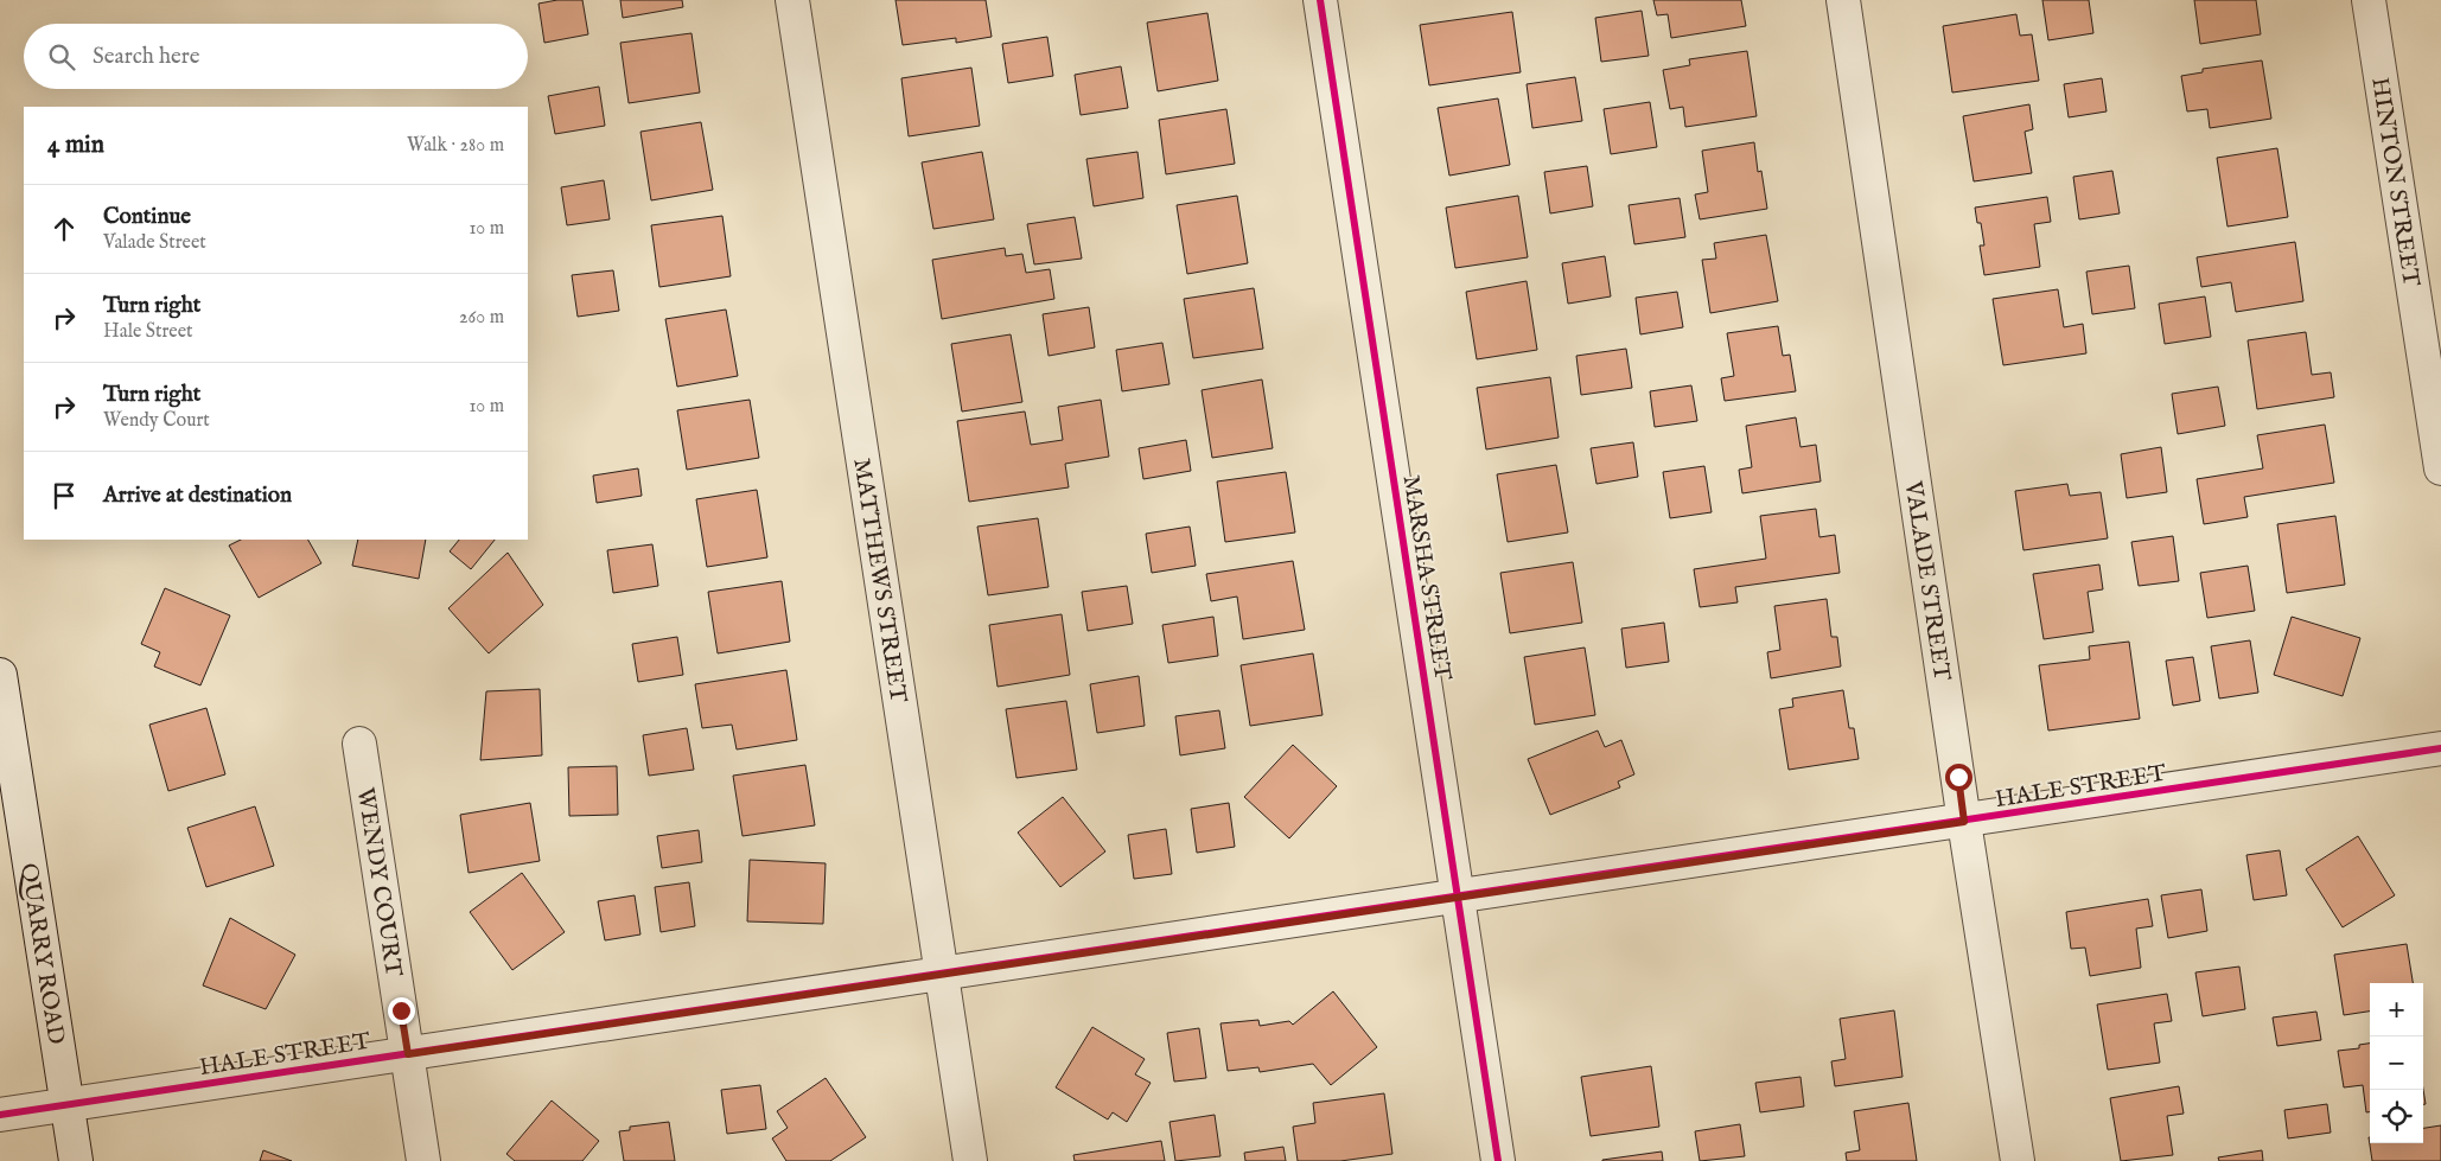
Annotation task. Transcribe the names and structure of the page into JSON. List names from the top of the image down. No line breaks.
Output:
{"streets":{"street":["HINTON STREET","MARSHA STREET","MATTHEWS STREET","VALADE STREET","HALE STREET","WENDY COURT","QUARRY ROAD"]},"crossings":[["MARSHA STREET","HALE STREET"],["MATTHEWS STREET","HALE STREET"],["VALADE STREET","HALE STREET"],["HALE STREET","WENDY COURT"],["HALE STREET","QUARRY ROAD"]],"page":{"search":"Search here","heading":["4 min","Walk · 280 m"],"list":[["Continue","Valade Street","10 m"],["Turn right","Hale Street","260 m"],["Turn right","Wendy Court","10 m"],"Arrive at destination"],"map_buttons":["+","−"]}}
